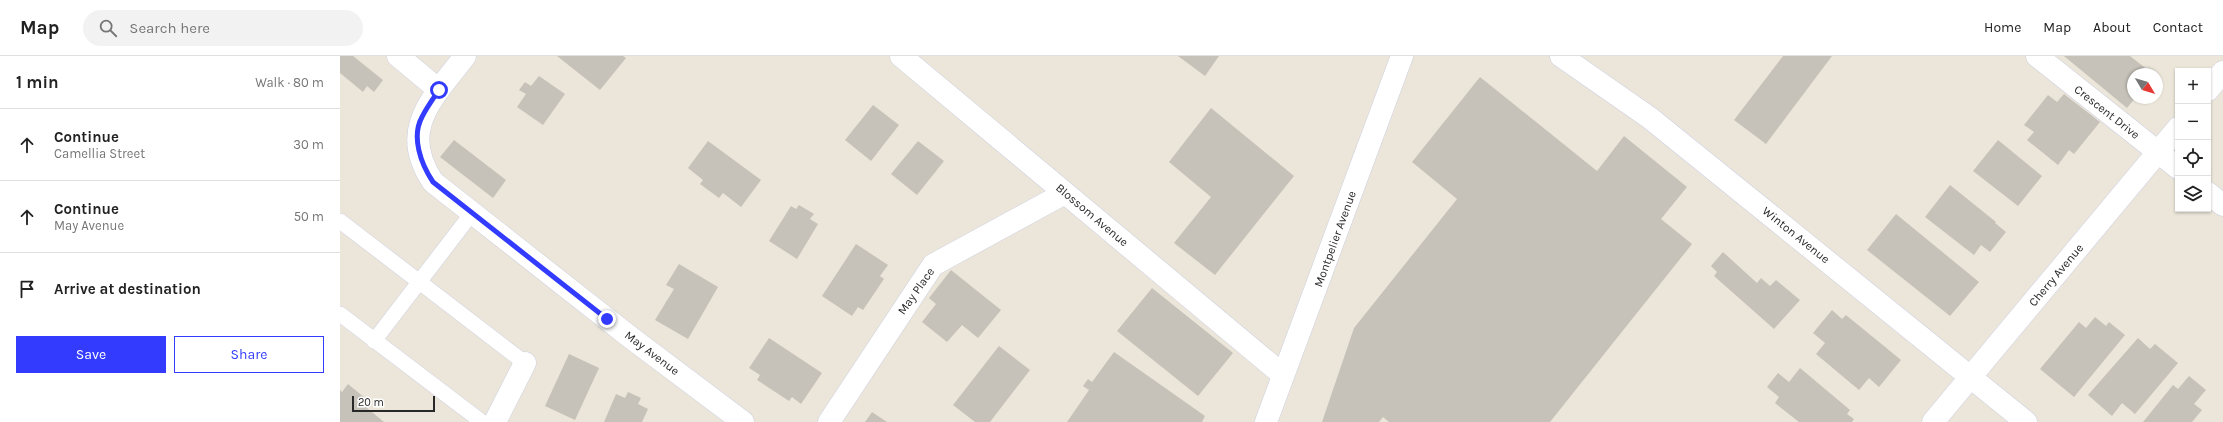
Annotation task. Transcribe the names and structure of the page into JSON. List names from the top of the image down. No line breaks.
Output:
{"streets":{"street":["Crescent Drive","Blossom Avenue","Winton Avenue","Montpelier Avenue","Cherry Avenue","May Place","May Avenue"]},"crossings":[["Crescent Drive","Cherry Avenue"],["Blossom Avenue","Montpelier Avenue"],["Blossom Avenue","May Place"],["Winton Avenue","Cherry Avenue"]],"scale_bar":"20 m","north":"bottom right","page":{"header":"Map","search":"Search here","nav":["Home","Map","About","Contact"],"heading":["1 min","Walk · 80 m"],"map_buttons":["+","−"],"list":[["Continue","Camellia Street","30 m"],["Continue","May Avenue","50 m"],"Arrive at destination"],"buttons":["Save","Share"],"scale":"20 m"}}
